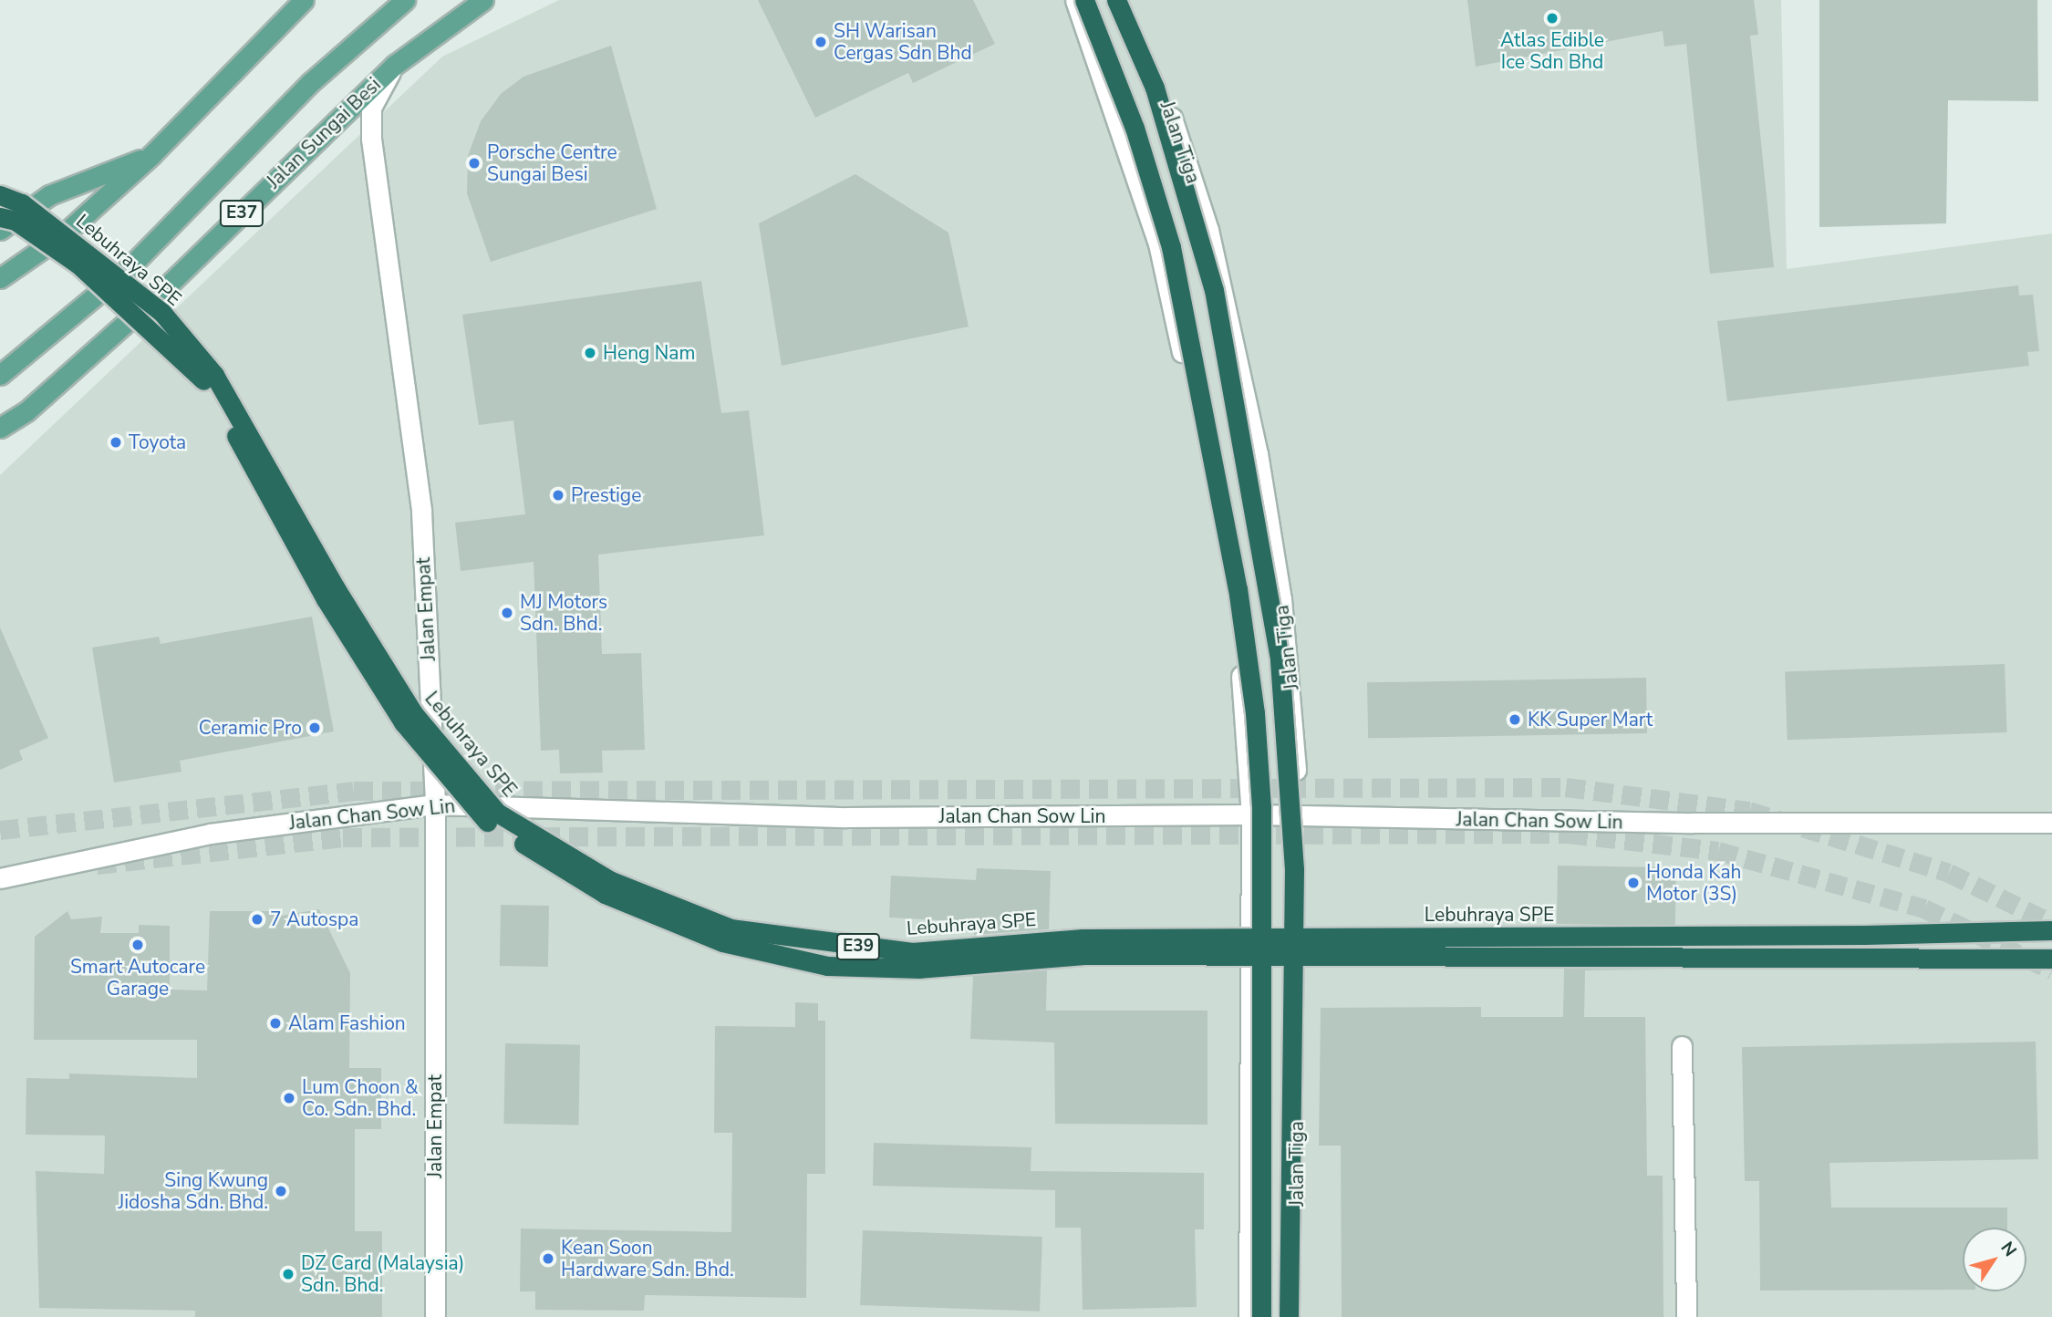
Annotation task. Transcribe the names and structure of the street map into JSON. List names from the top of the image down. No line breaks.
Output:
{"streets":{"highway":["Lebuhraya SPE","E39"],"main road":["Jalan Sungai Besi","E37"],"street":["Jalan Tiga","Jalan Empat","Jalan Chan Sow Lin"]},"crossings":[["Jalan Sungai Besi","Jalan Empat"],["Jalan Tiga","Jalan Chan Sow Lin"],["Jalan Empat","Jalan Chan Sow Lin"]],"places":["Atlas Edible Ice Sdn Bhd","SH Warisan Cergas Sdn Bhd","Porsche Centre Sungai Besi","Heng Nam","Toyota","Prestige","MJ Motors Sdn. Bhd.","KK Super Mart","Ceramic Pro","Honda Kah Motor (3S)","7 Autospa","Smart Autocare Garage","Alam Fashion","Lum Choon & Co. Sdn. Bhd.","Sing Kwung Jidosha Sdn. Bhd.","Kean Soon Hardware Sdn. Bhd.","DZ Card (Malaysia) Sdn. Bhd."],"north":"top right"}
